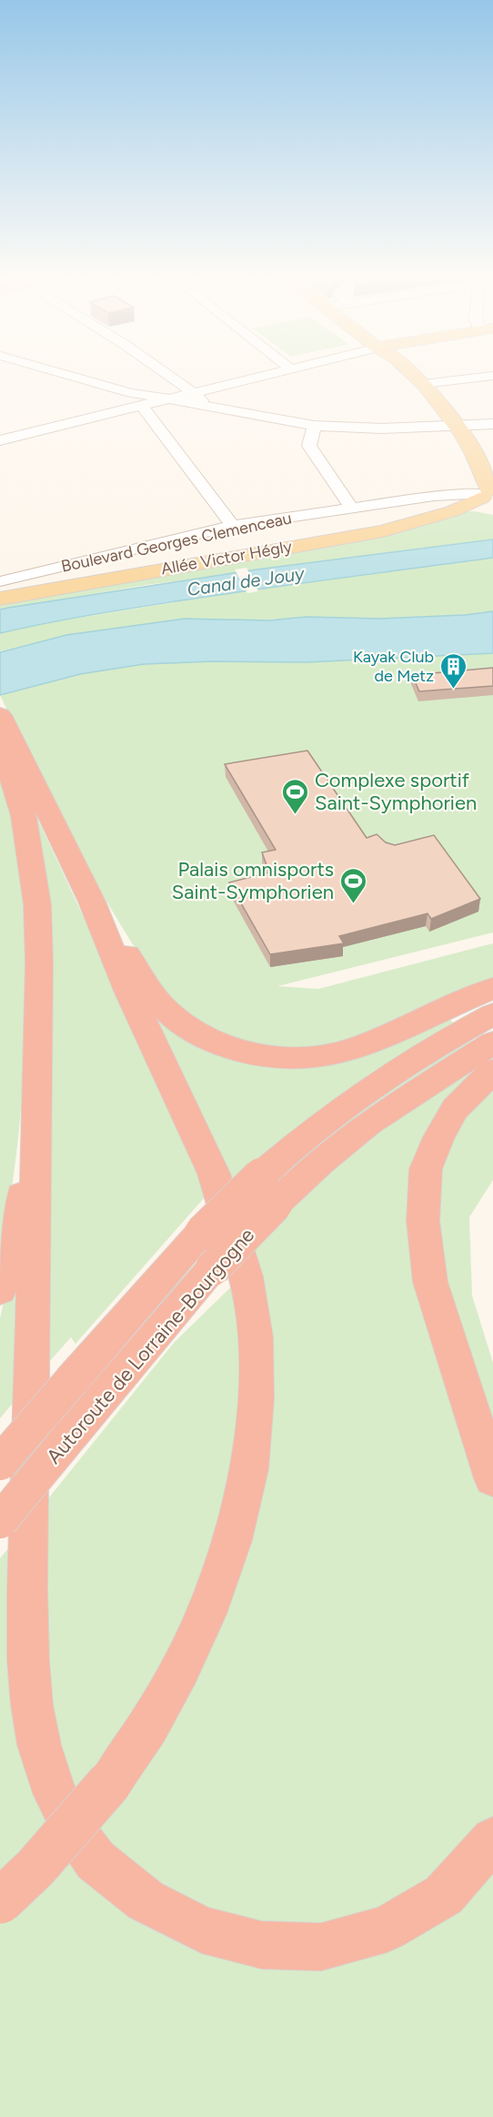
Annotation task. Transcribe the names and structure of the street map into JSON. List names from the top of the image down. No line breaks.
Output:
{"streets":{"highway":["Autoroute de Lorraine-Bourgogne"],"main road":["Allée Victor Hégly"],"street":["Boulevard Georges Clemenceau"]},"crossings":[["Boulevard Georges Clemenceau","Allée Victor Hégly"]],"water":["Canal de Jouy"],"places":{"building":["Kayak Club de Metz"],"sports":["Complexe sportif Saint-Symphorien","Palais omnisports Saint-Symphorien"]}}
